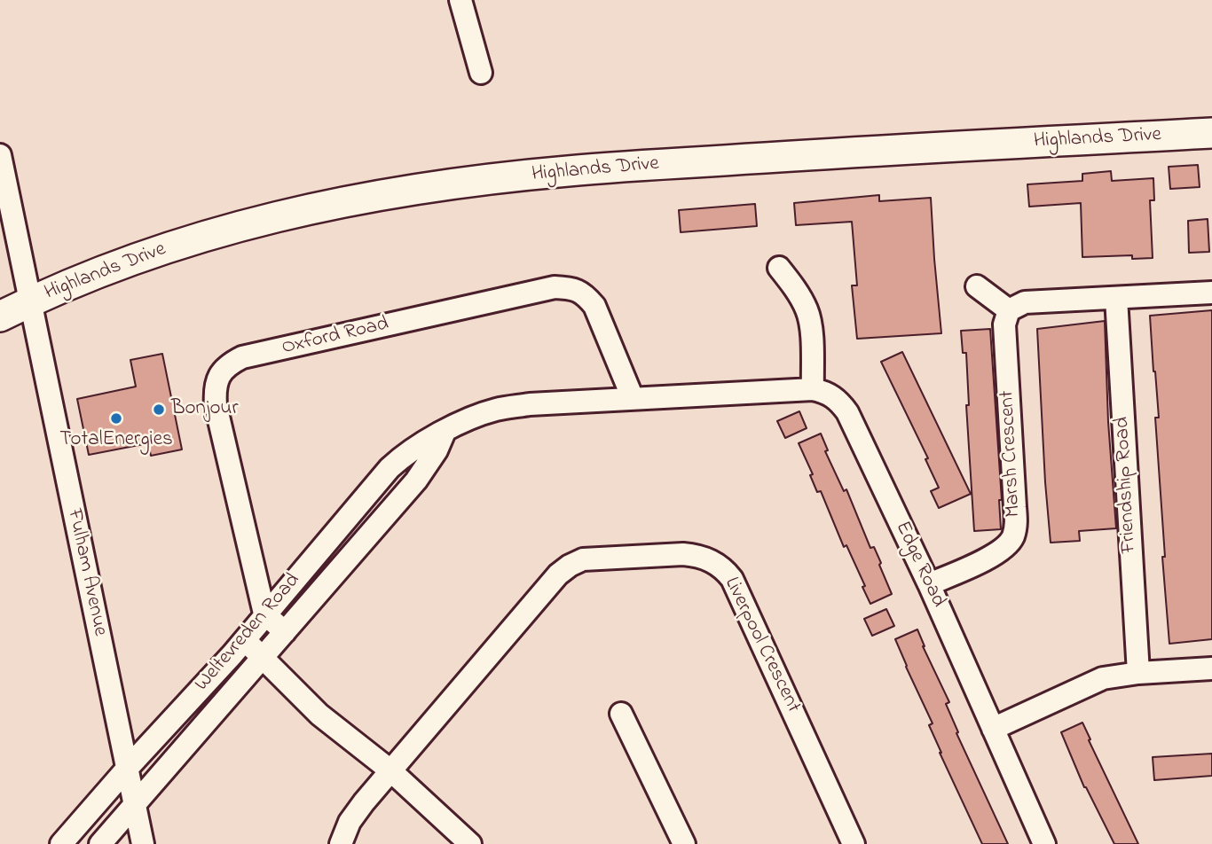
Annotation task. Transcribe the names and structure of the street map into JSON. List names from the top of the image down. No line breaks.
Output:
{"streets":{"main road":["Highlands Drive"],"street":["Oxford Road","Marsh Crescent","Friendship Road","Edge Road","Fulham Avenue","Weltevreden Road","Liverpool Crescent"]},"crossings":[["Highlands Drive","Fulham Avenue"],["Oxford Road","Weltevreden Road"],["Marsh Crescent","Edge Road"],["Edge Road","Weltevreden Road"],["Fulham Avenue","Weltevreden Road"]],"places":["Bonjour","TotalEnergies"]}
